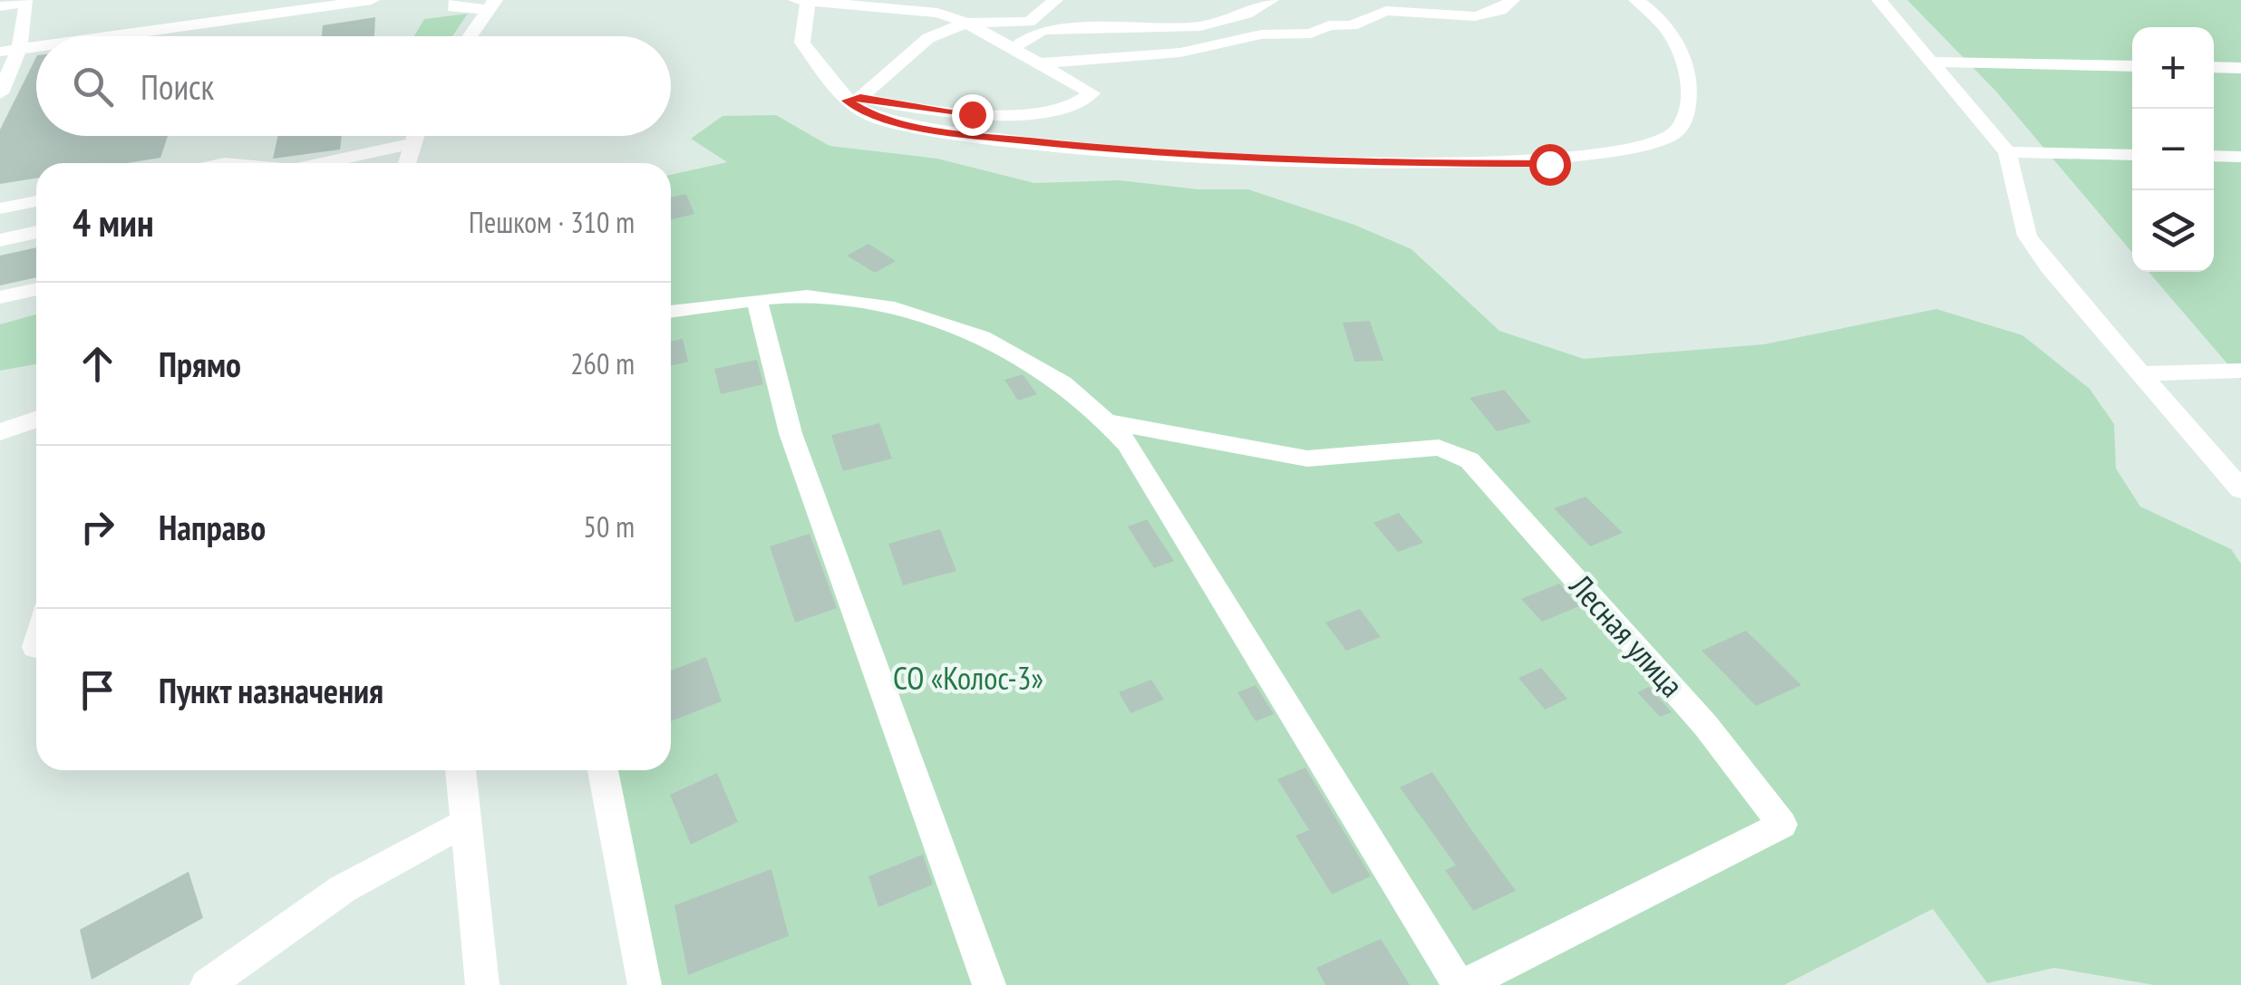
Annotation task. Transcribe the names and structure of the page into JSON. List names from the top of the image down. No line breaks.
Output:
{"streets":{"street":["Лесная улица"]},"parks":["СО «Колос-3»"],"page":{"map_buttons":["+","−"],"search":"Поиск","heading":["4 мин","Пешком · 310 m"],"list":[["Прямо","260 m"],["Направо","50 m"],"Пункт назначения"]}}
